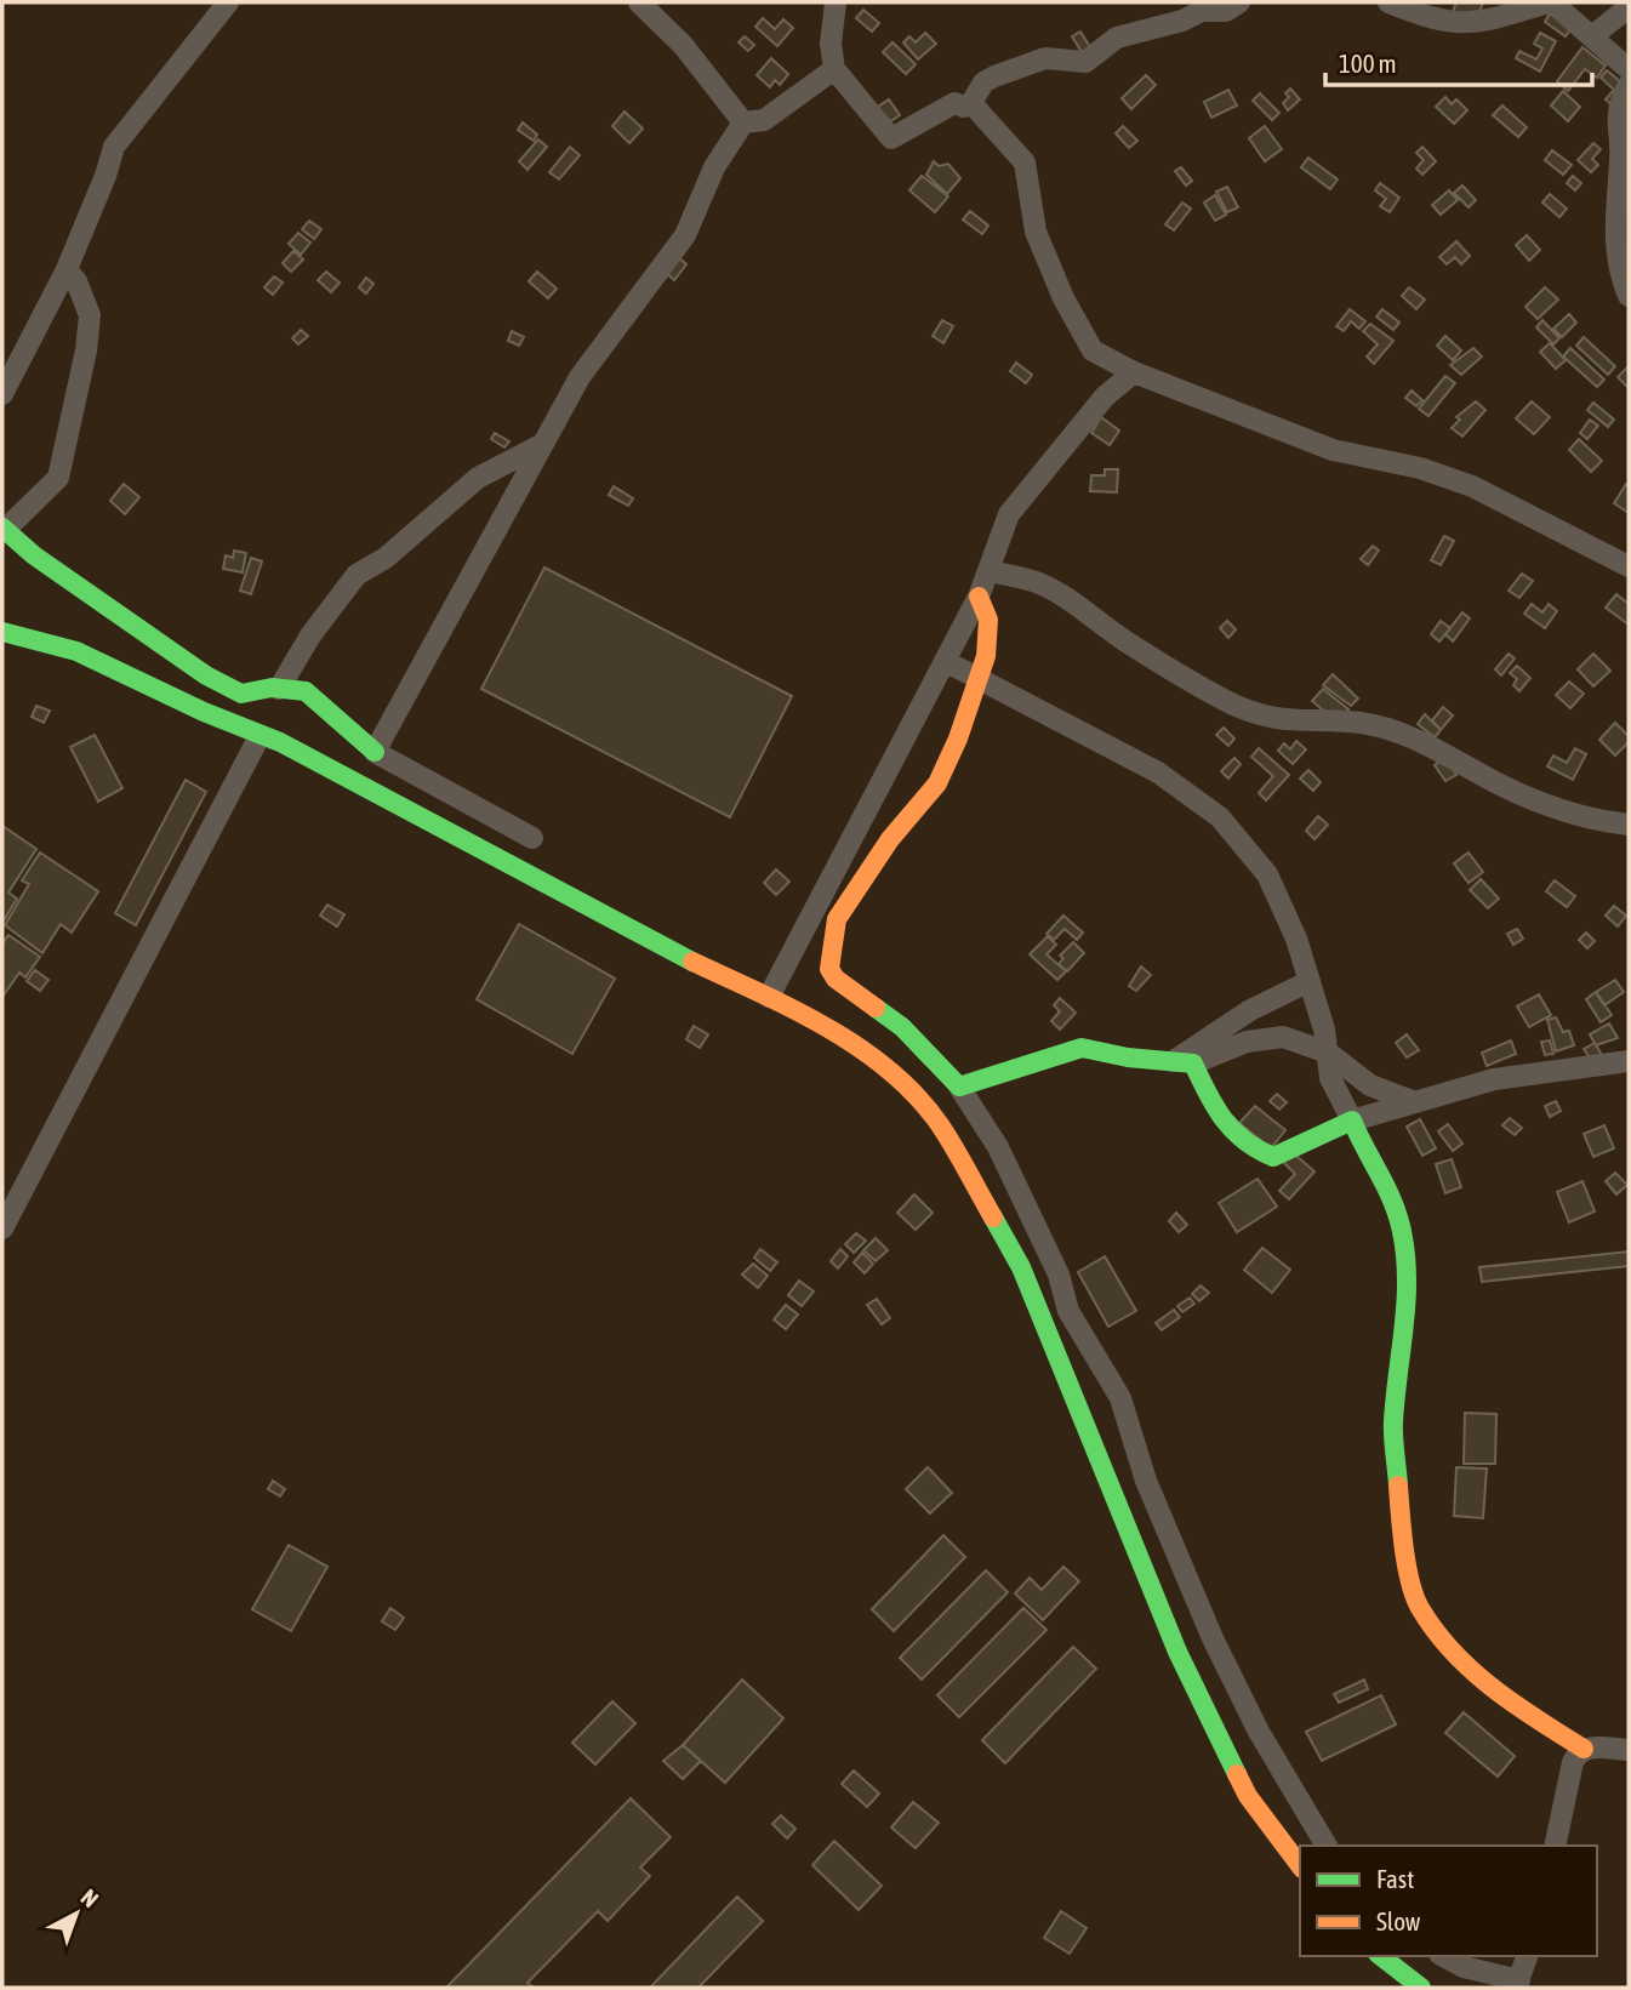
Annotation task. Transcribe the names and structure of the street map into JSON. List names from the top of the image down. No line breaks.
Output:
{"legend":["Fast","Slow"],"scale_bar":"100 m","north":"top right"}
